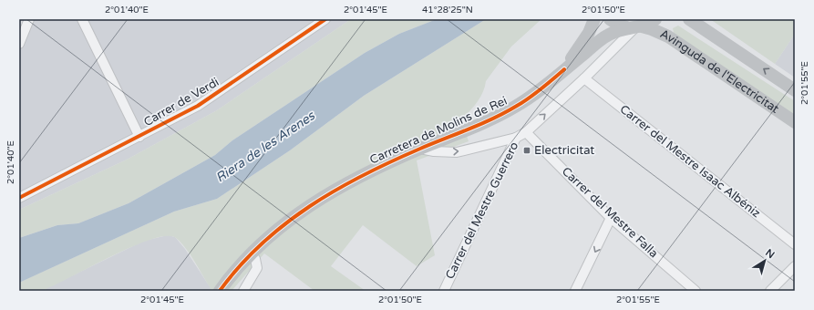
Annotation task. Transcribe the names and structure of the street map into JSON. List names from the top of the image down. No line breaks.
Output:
{"streets":{"main road":["Avinguda de l'Electricitat","Carretera de Molins de Rei"],"street":["Carrer de Verdi","Carrer del Mestre Isaac Albéniz","Carrer del Mestre Guerrero","Carrer del Mestre Falla"]},"crossings":[["Avinguda de l'Electricitat","Carretera de Molins de Rei"],["Avinguda de l'Electricitat","Carrer del Mestre Guerrero"],["Carretera de Molins de Rei","Carrer del Mestre Guerrero"],["Carrer del Mestre Isaac Albéniz","Carrer del Mestre Guerrero"],["Carrer del Mestre Guerrero","Carrer del Mestre Falla"]],"water":["Riera de les Arenes"],"places":{"transit":["Electricitat"]},"north":"top right","coordinates":["2°01'40\"E","2°01'45\"E","41°28'25\"N","2°01'50\"E","2°01'55\"E"]}
